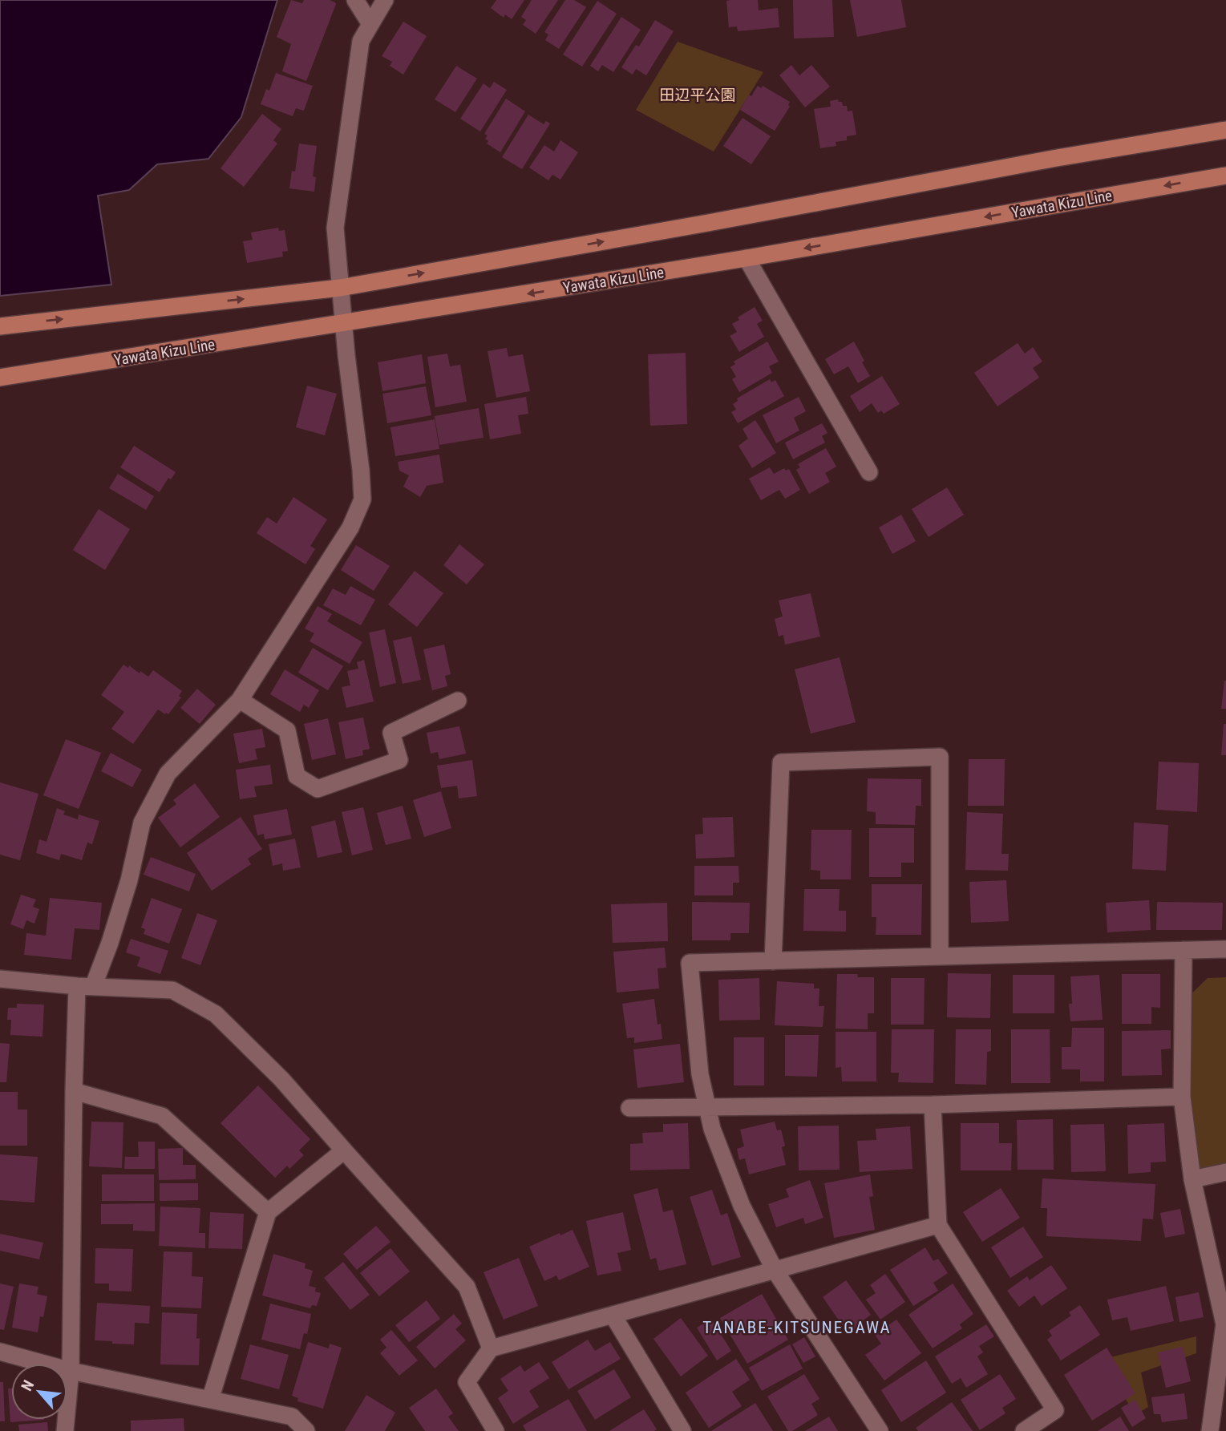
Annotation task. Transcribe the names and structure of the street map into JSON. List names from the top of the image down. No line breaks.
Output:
{"streets":{"main road":["Yawata Kizu Line"]},"districts":["TANABE-KITSUNEGAWA"],"parks":["田辺平公園"],"north":"top left"}
